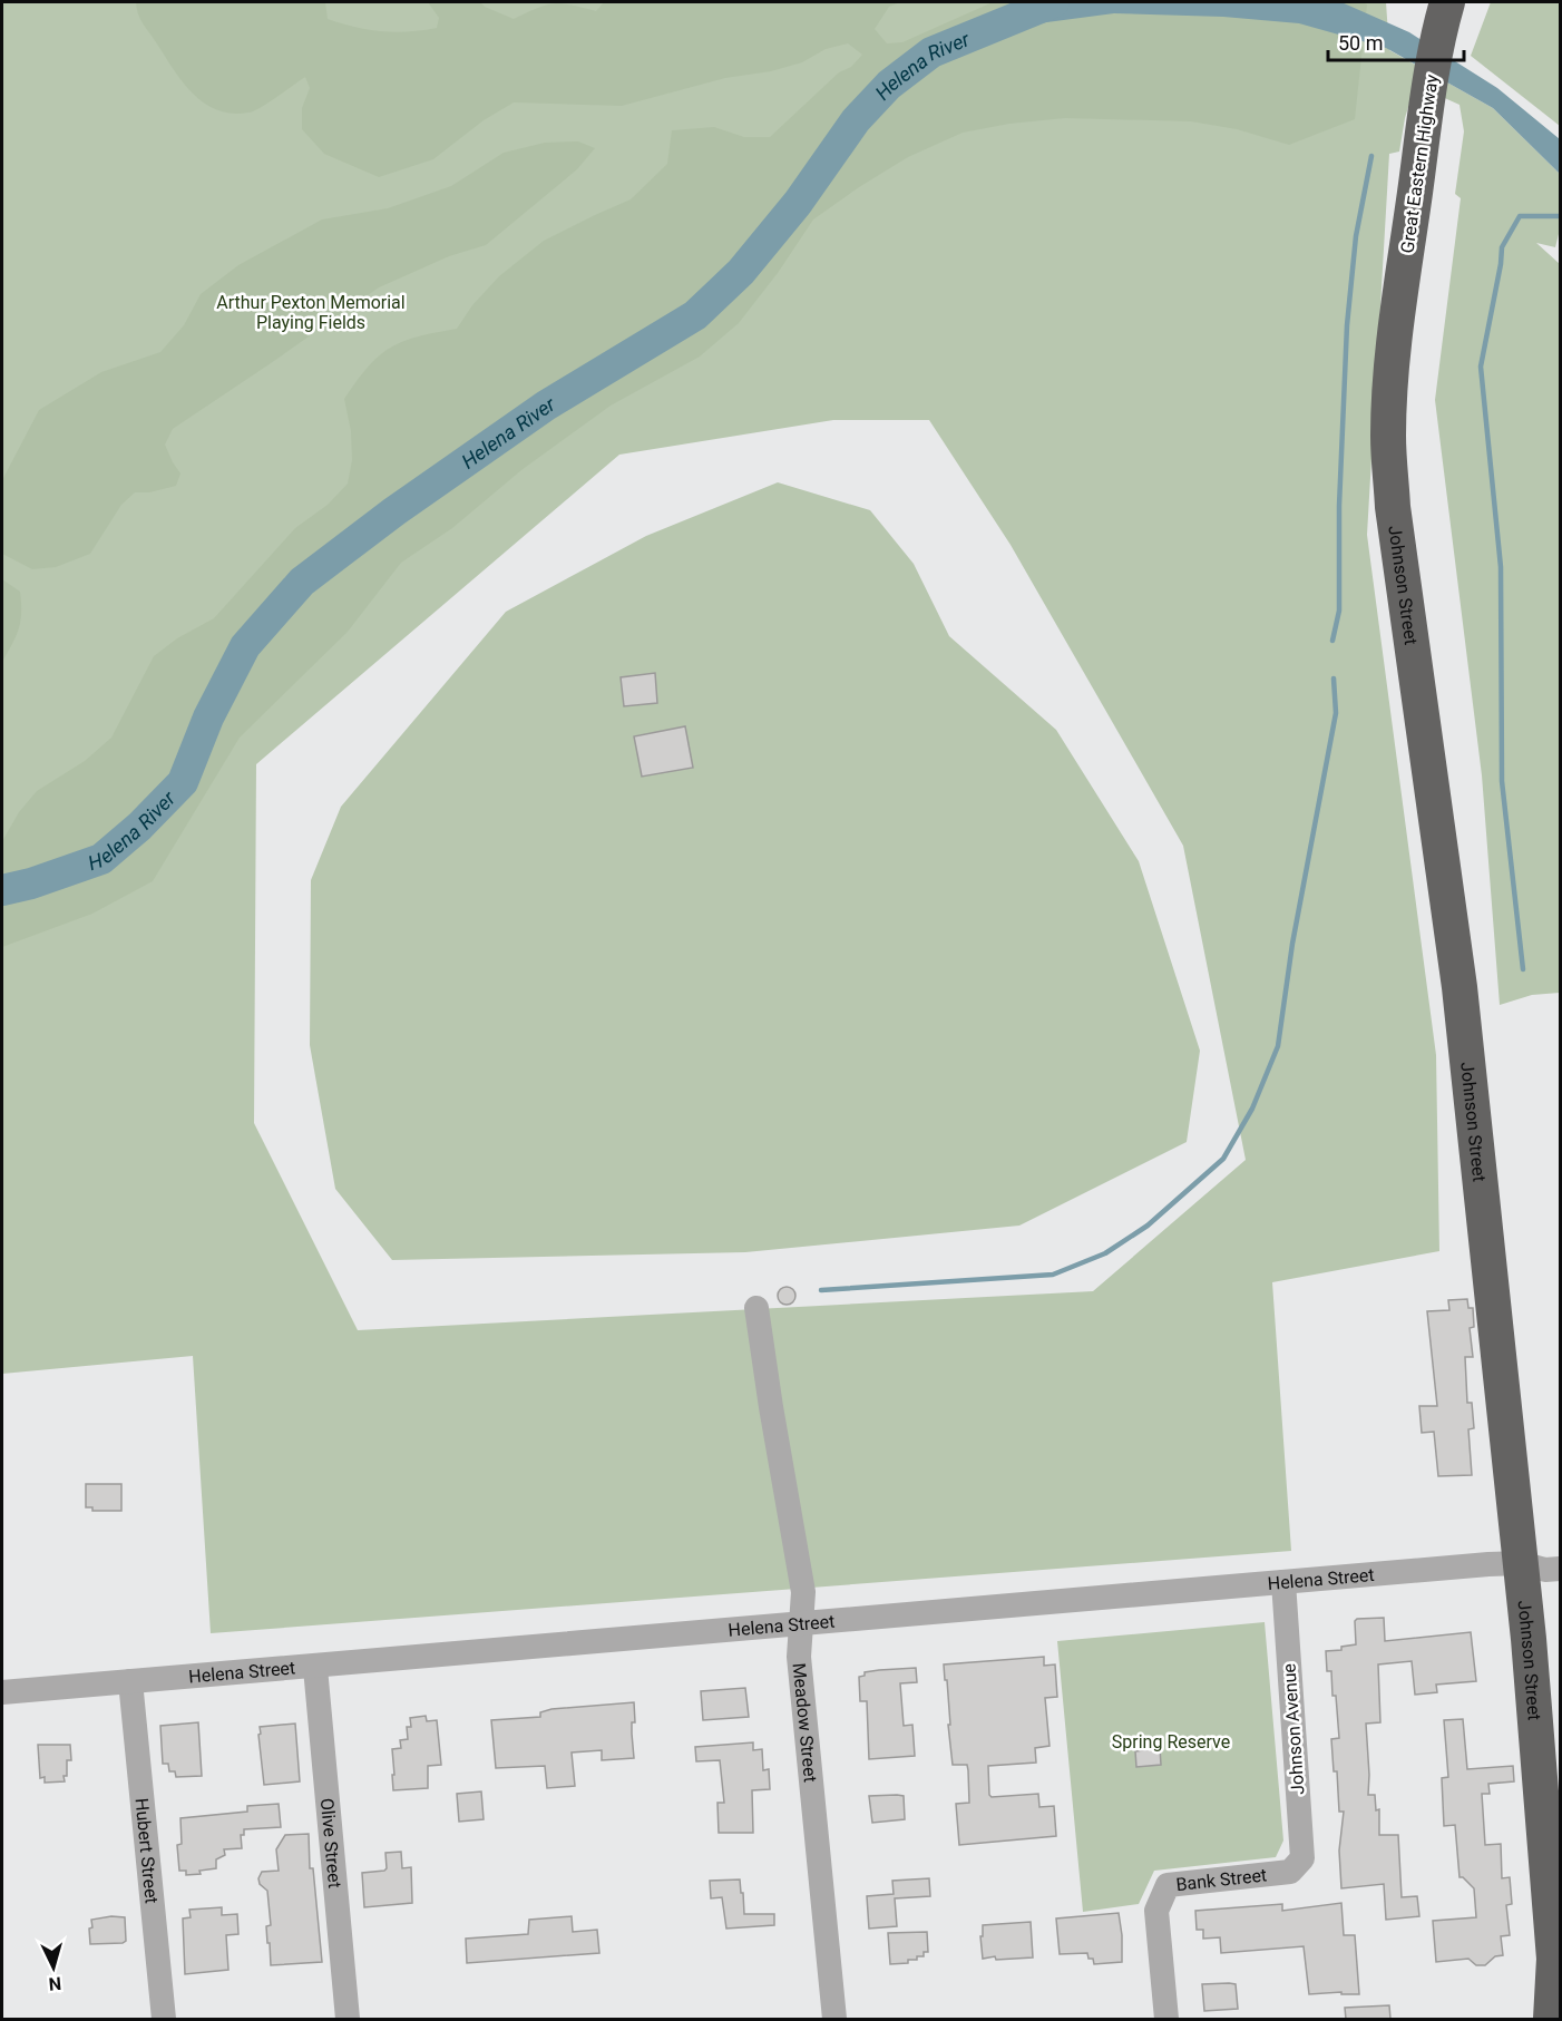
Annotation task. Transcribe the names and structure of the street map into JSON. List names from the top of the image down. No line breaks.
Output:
{"streets":{"highway":["Great Eastern Highway","Johnson Street"],"street":["Helena Street","Meadow Street","Johnson Avenue","Olive Street","Hubert Street","Bank Street"]},"crossings":[["Great Eastern Highway","Johnson Street"],["Johnson Street","Helena Street"],["Helena Street","Meadow Street"],["Helena Street","Johnson Avenue"],["Helena Street","Olive Street"],["Helena Street","Hubert Street"],["Johnson Avenue","Bank Street"]],"water":["Helena River"],"parks":["Arthur Pexton Memorial Playing Fields","Spring Reserve"],"scale_bar":"50 m","north":"bottom"}
